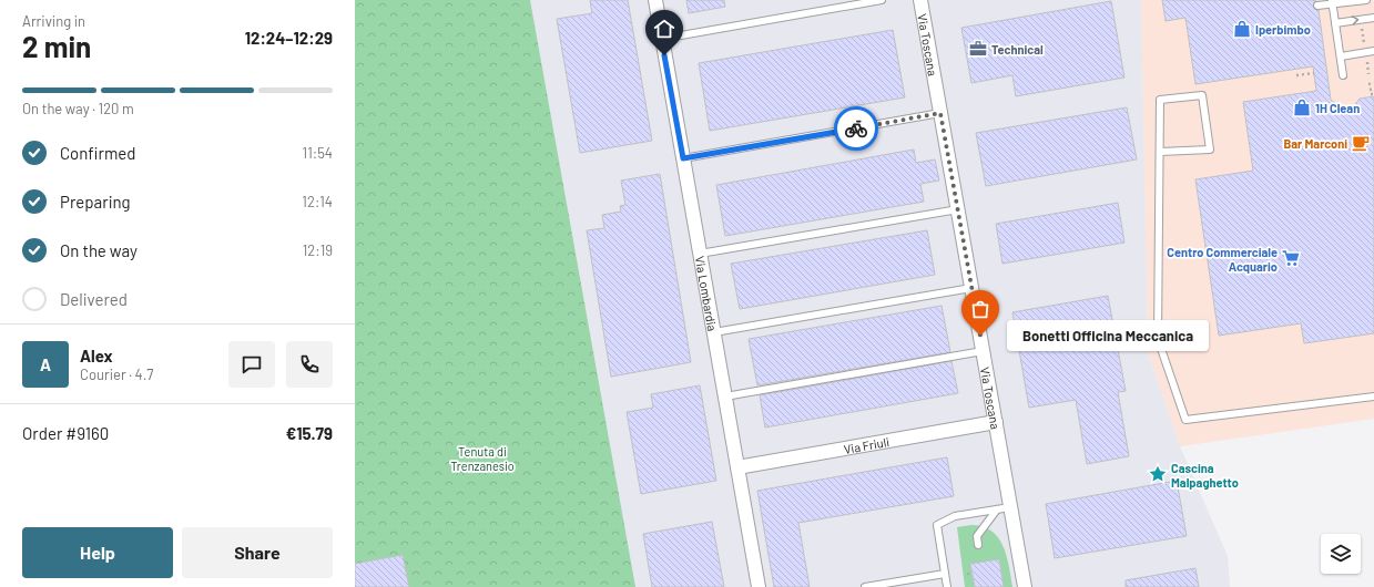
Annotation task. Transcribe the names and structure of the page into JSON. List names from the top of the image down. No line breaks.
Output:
{"streets":{"street":["Via Toscana","Via Lombardia","Via Friuli"]},"crossings":[["Via Toscana","Via Friuli"],["Via Lombardia","Via Friuli"]],"parks":["Tenuta di Trenzanesio"],"places":{"shop":["Iperbimbo","1H Clean"],"office":["Technical"],"cafe":["Bar Marconi"],"supermarket":["Centro Commerciale Acquario"],"other":["Bonetti Officina Meccanica"],"place":["Cascina Malpaghetto"]},"page":{"heading":["2 min","Arriving in","12:24–12:29"],"panel":["Alex","Courier · 4.7","Order #9160","€15.79"],"bar":"On the way · 120 m","list":[["Confirmed","11:54"],["Preparing","12:14"],["On the way","12:19"],"Delivered"],"bubble":"Bonetti Officina Meccanica","round":"A","buttons":["Help","Share"]}}
